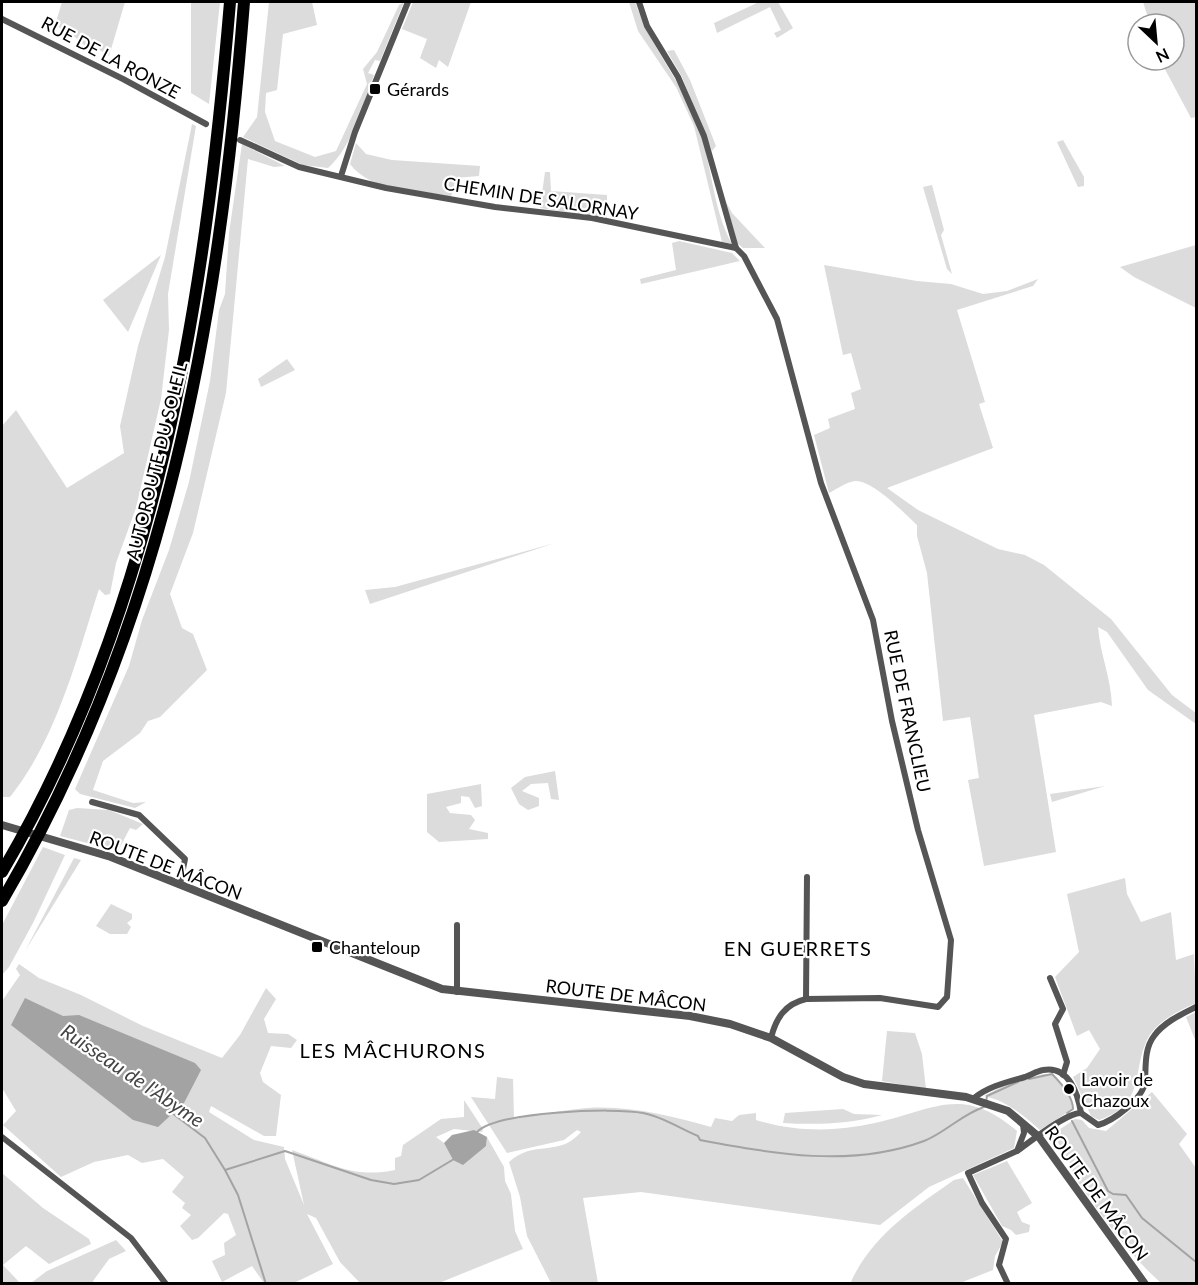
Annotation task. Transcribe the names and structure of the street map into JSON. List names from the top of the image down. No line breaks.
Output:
{"streets":{"highway":["AUTOROUTE DU SOLEIL"],"street":["RUE DE LA RONZE","CHEMIN DE SALORNAY","RUE DE FRANCLIEU","ROUTE DE MÂCON"]},"crossings":[["CHEMIN DE SALORNAY","RUE DE FRANCLIEU"],["AUTOROUTE DU SOLEIL","ROUTE DE MÂCON"]],"districts":["EN GUERRETS","LES MÂCHURONS"],"water":["Ruisseau de l'Abyme"],"places":{"transit":["Gérards","Chanteloup"],"other":["Lavoir de Chazoux"]},"north":"bottom right"}
